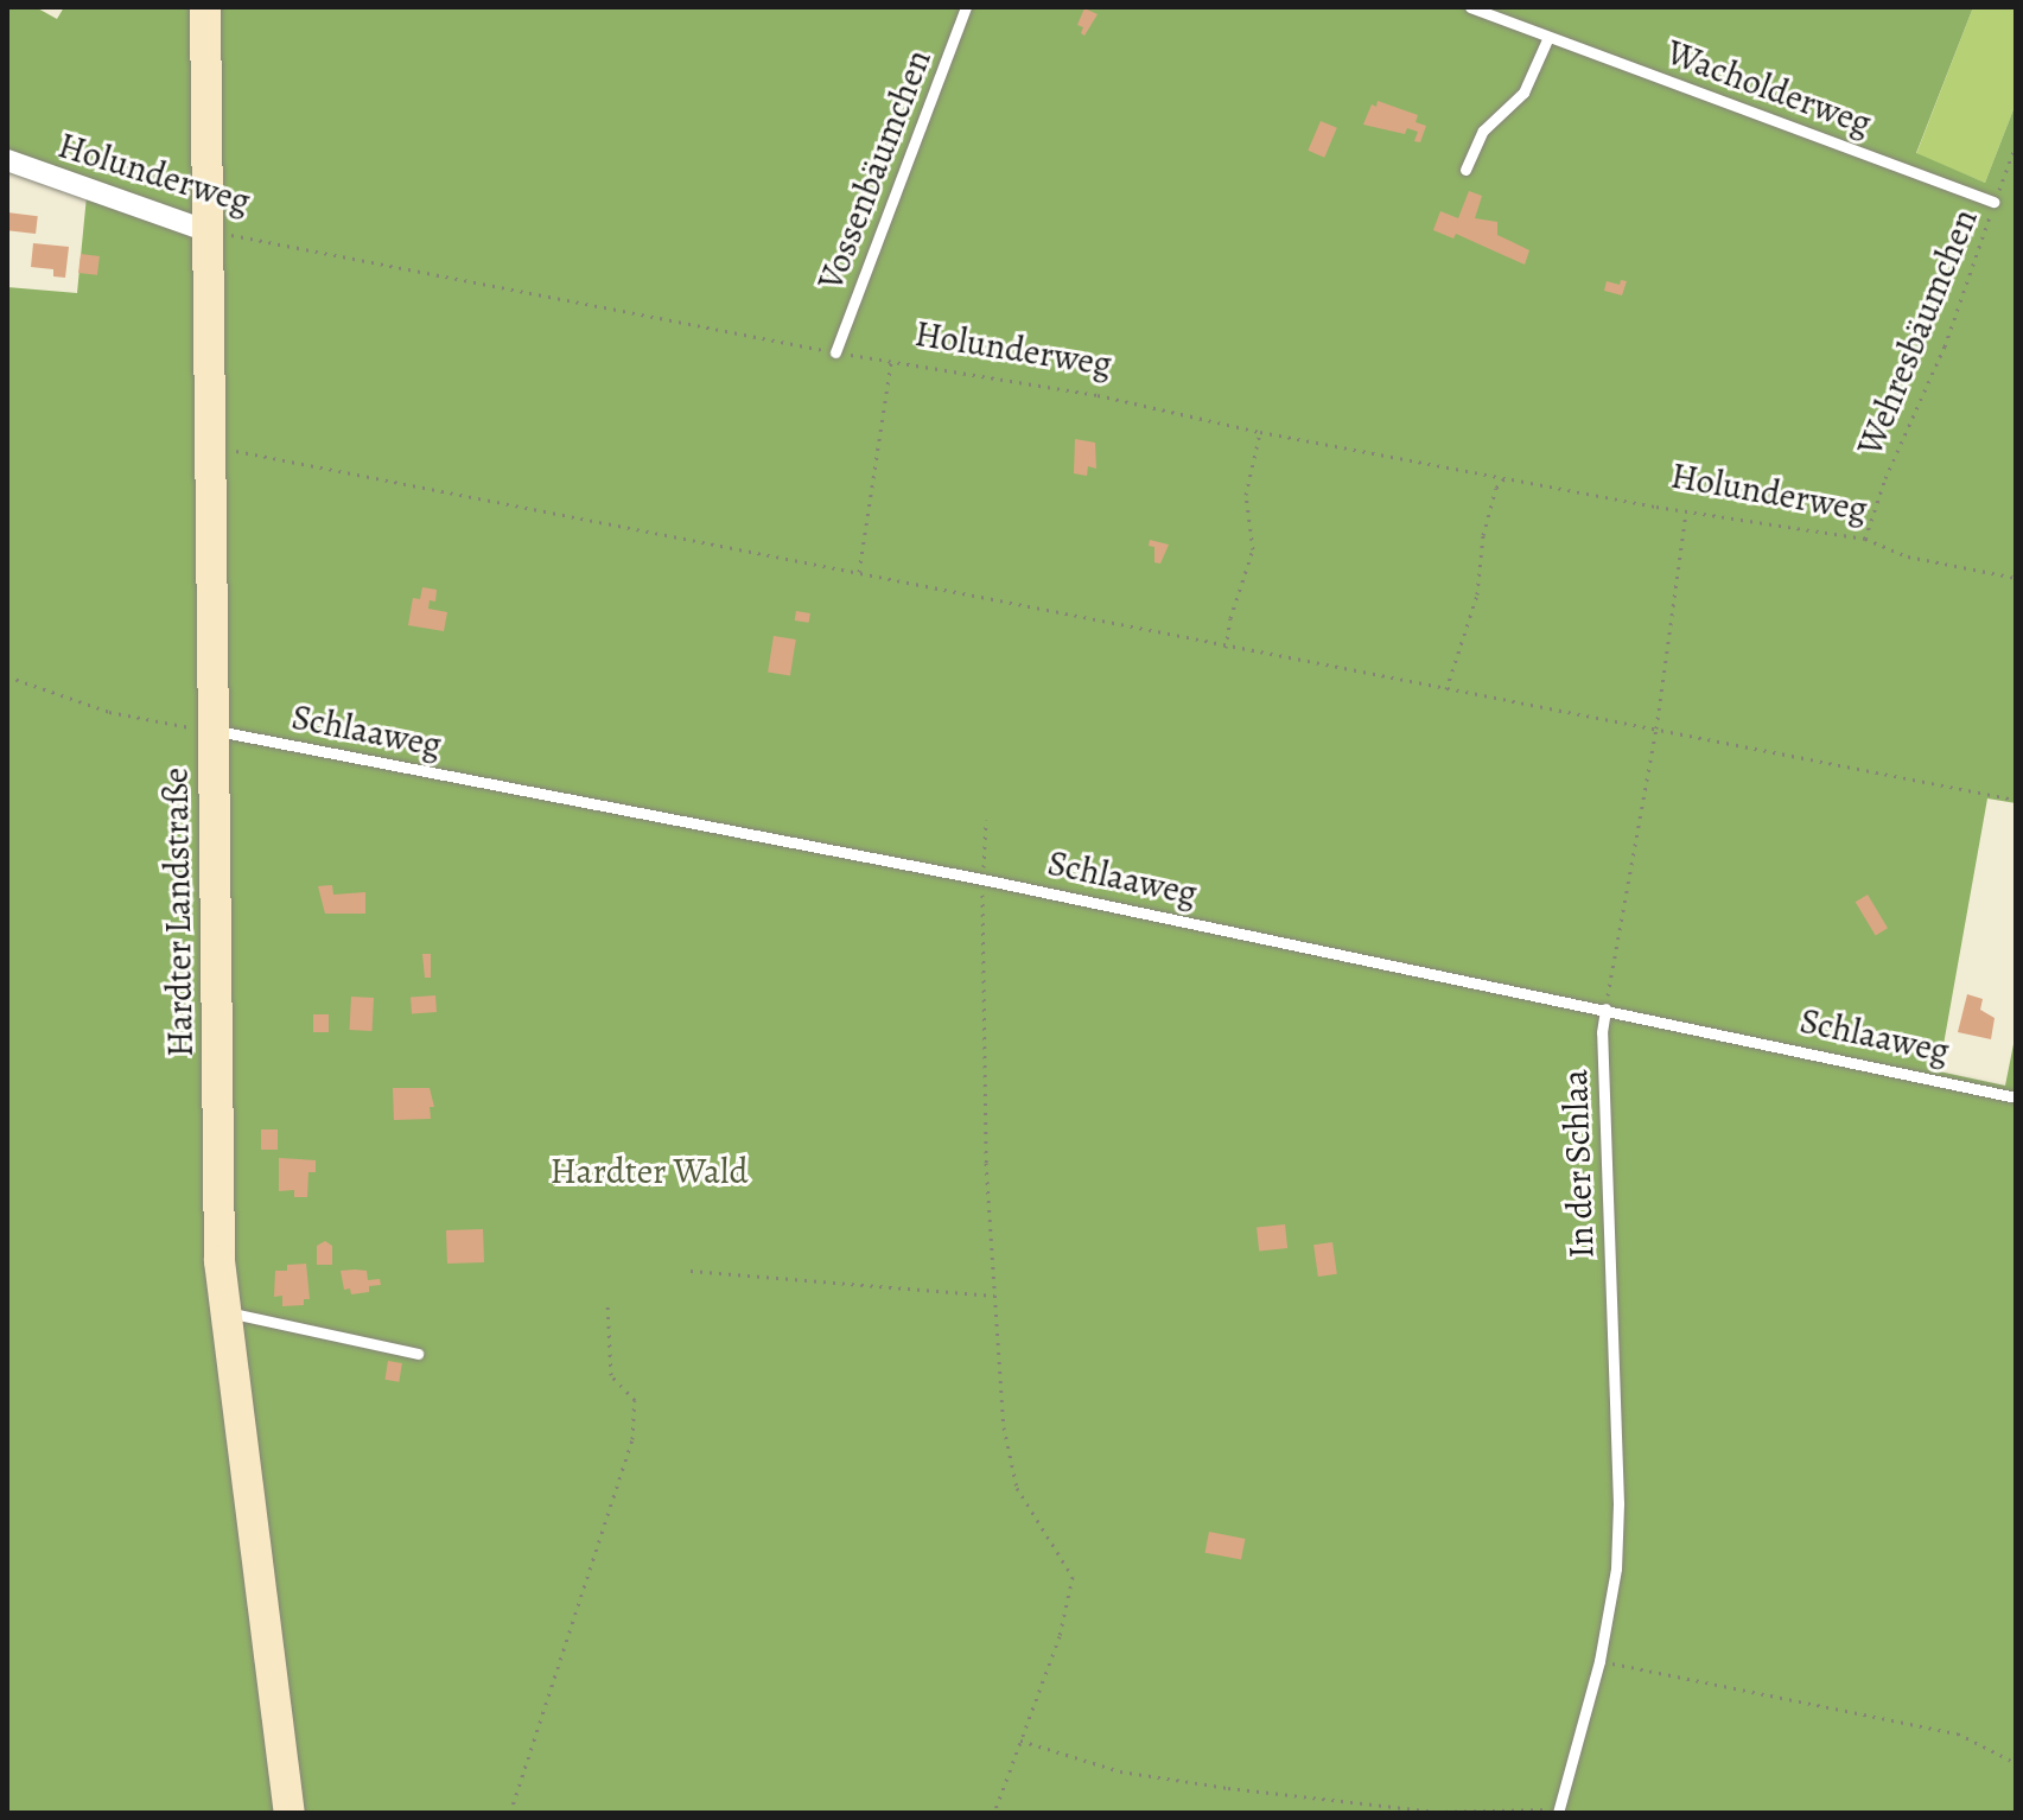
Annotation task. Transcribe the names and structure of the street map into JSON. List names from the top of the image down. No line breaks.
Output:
{"streets":{"main road":["Hardter Landstraße"],"street":["Holunderweg"],"lane":["Wacholderweg","Vossenbäumchen","Schlaaweg","In der Schlaa"],"path":["Wehresbäumchen"]},"crossings":[["Wacholderweg","Wehresbäumchen"],["Vossenbäumchen","Holunderweg"],["Holunderweg","Wehresbäumchen"],["Holunderweg","Hardter Landstraße"],["Schlaaweg","Hardter Landstraße"],["Schlaaweg","In der Schlaa"]],"parks":["Hardter Wald"]}
